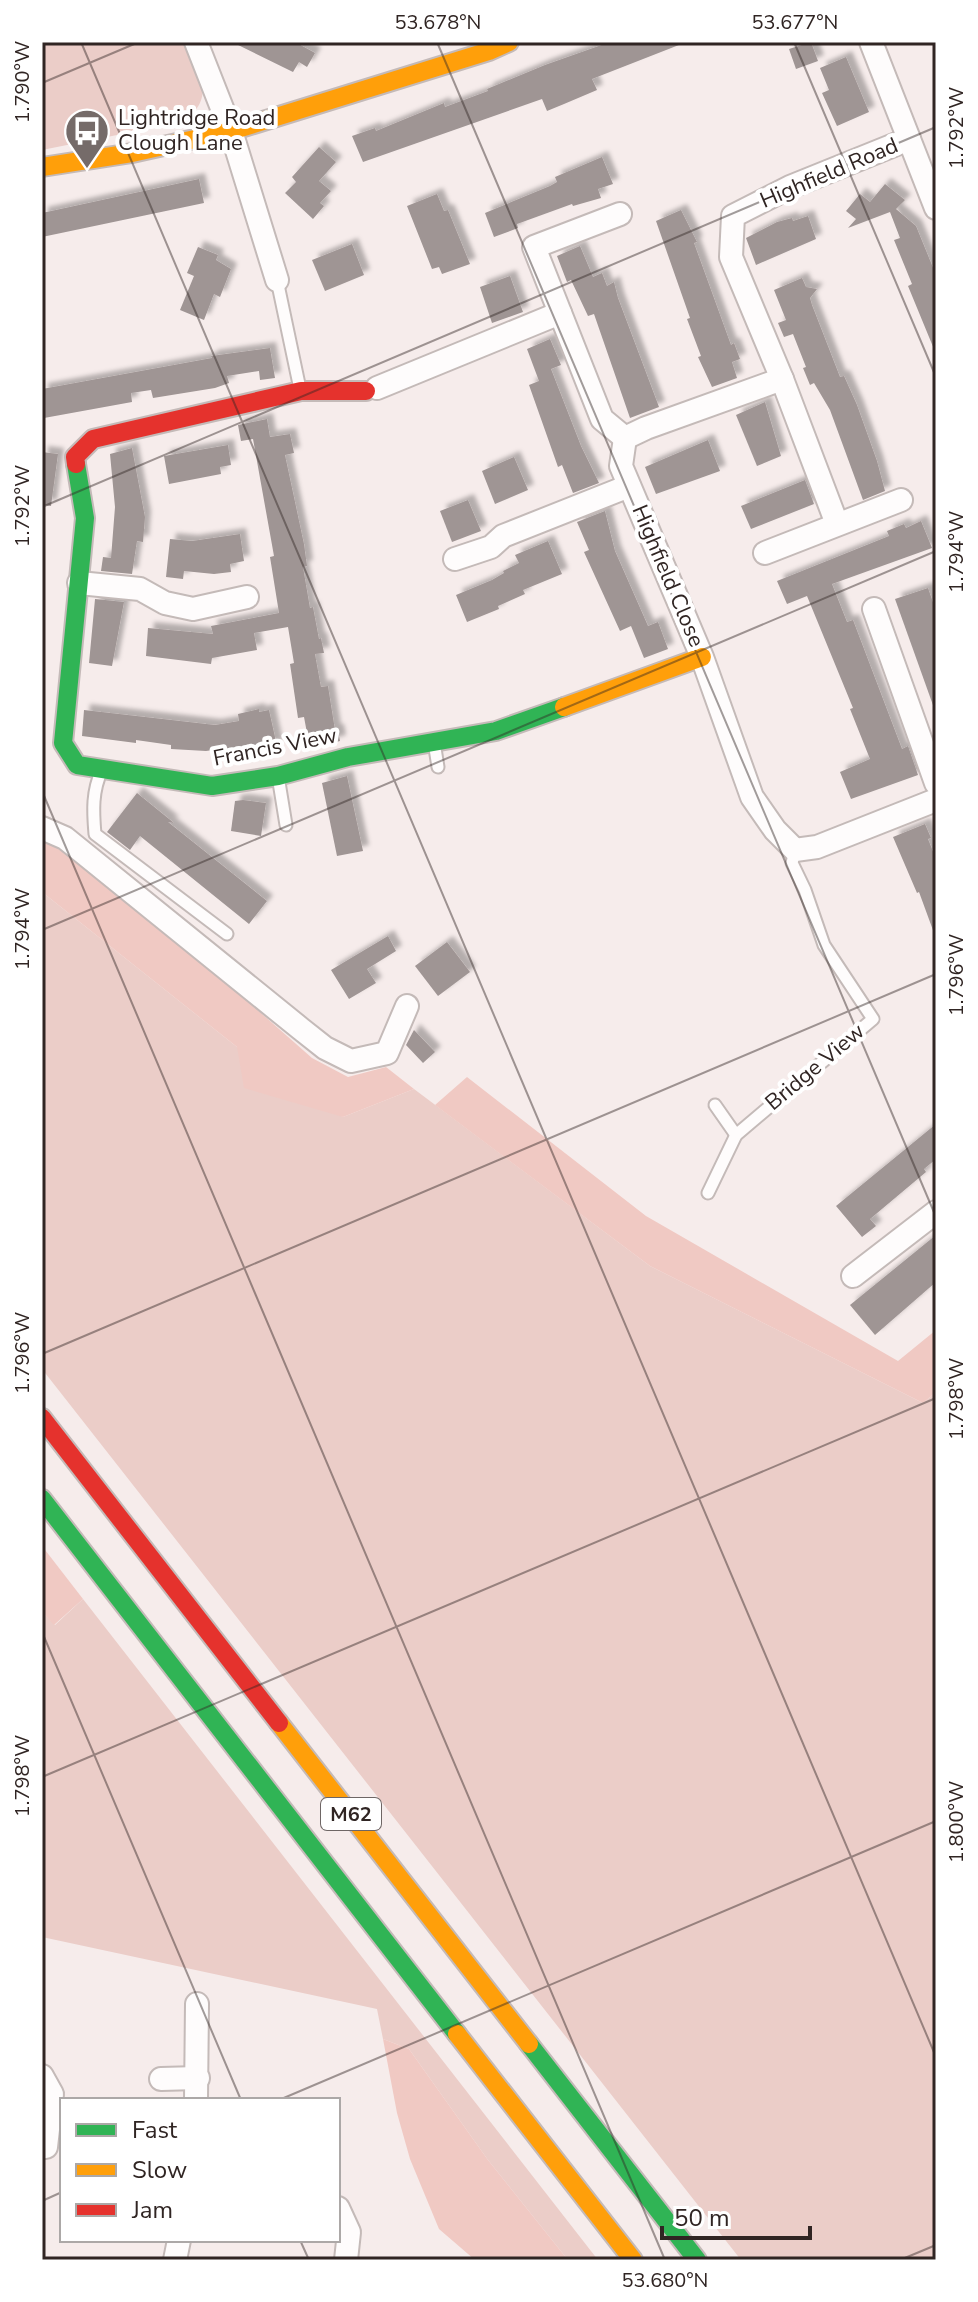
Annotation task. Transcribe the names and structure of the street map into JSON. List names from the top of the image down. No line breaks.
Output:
{"streets":{"main road":["Francis View","M62"],"street":["Highfield Road","Highfield Close"],"lane":["Bridge View"]},"crossings":[["Highfield Close","Francis View"],["Highfield Close","Bridge View"]],"places":{"bus stop":["Lightridge Road Clough Lane"]},"legend":["Fast","Slow","Jam"],"scale_bar":"50 m","coordinates":["53.678°N","53.677°N","1.790°W","1.792°W","1.794°W","1.796°W","1.798°W","1.800°W","53.680°N"]}
